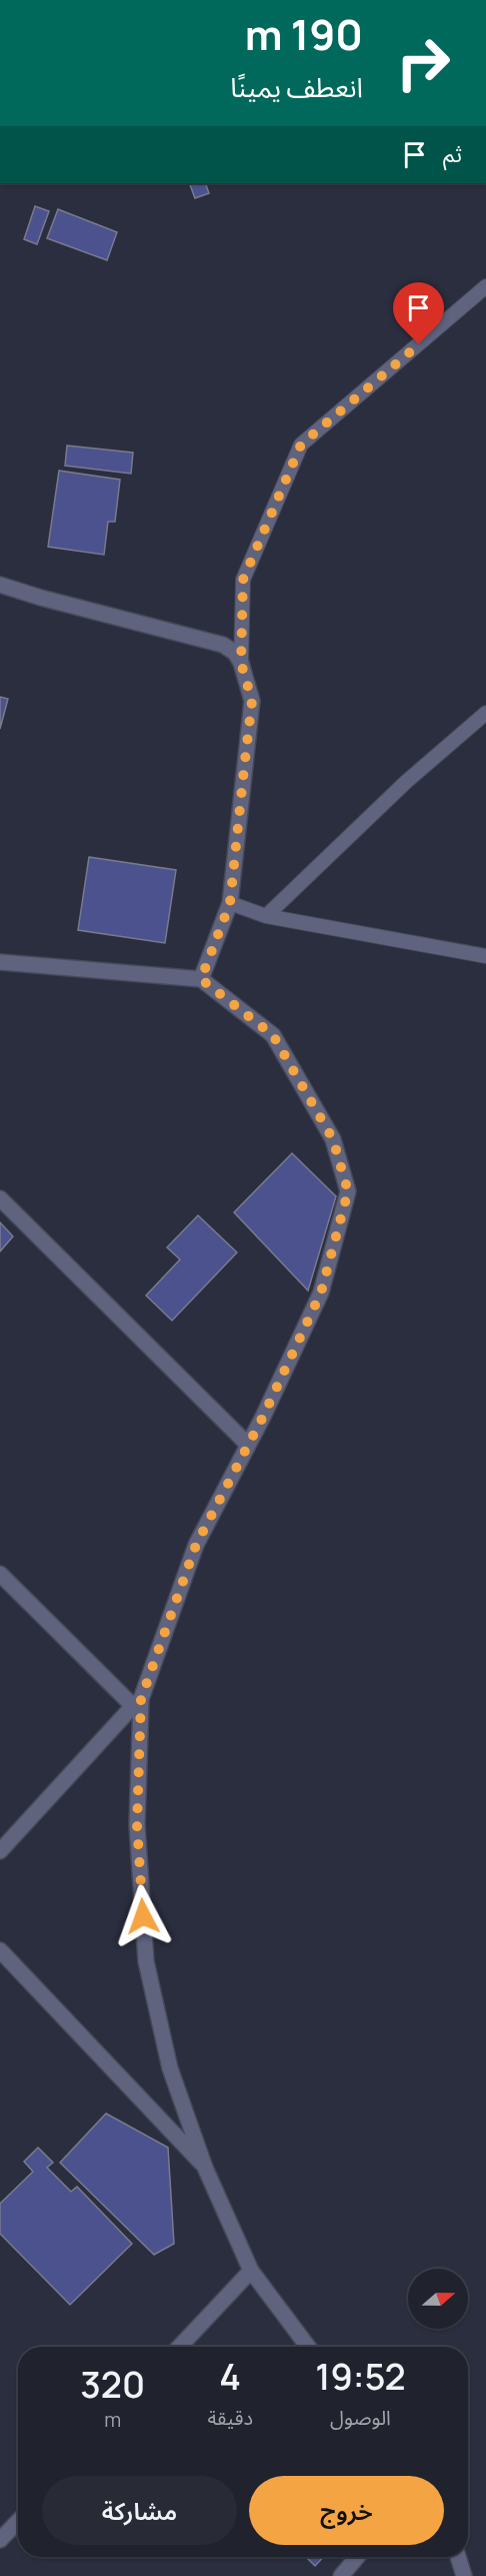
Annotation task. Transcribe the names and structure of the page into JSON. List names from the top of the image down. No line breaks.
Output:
{"north":"right","page":{"turn":["190 m","انعطف يمينًا"],"then":"ثم","eta":["19:52","الوصول","4","دقيقة","320","m"],"buttons":["خروج","مشاركة"]}}
